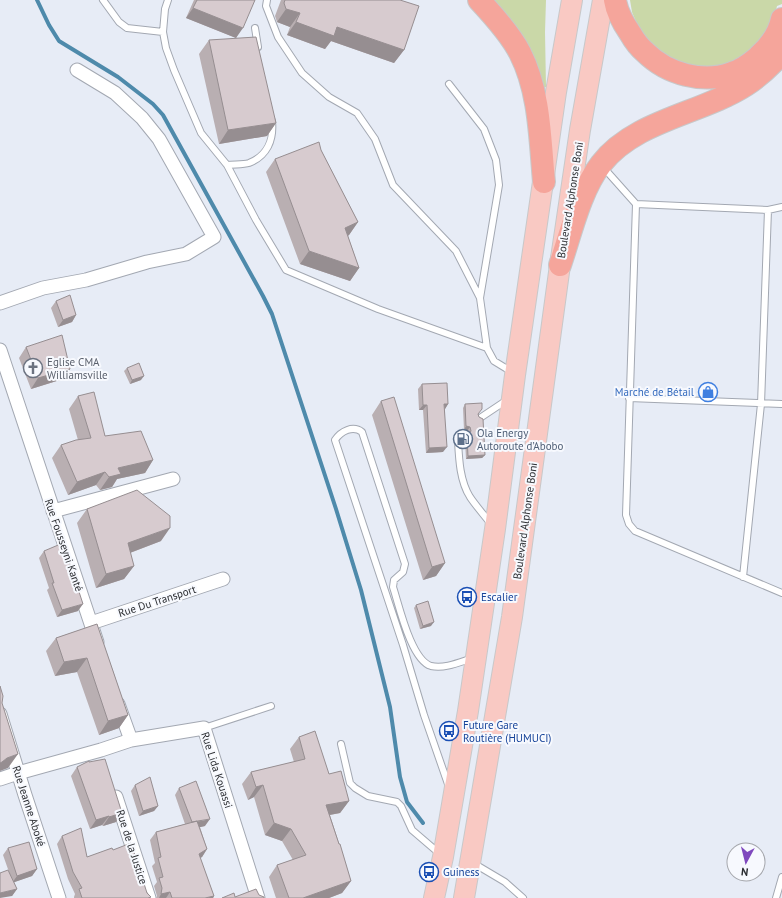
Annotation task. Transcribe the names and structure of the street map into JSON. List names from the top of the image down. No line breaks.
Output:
{"streets":{"main road":["Boulevard Alphonse Boni"],"street":["Rue Fousseyni Kanté","Rue Du Transport","Rue Lida Kouassi","Rue Jeanne Aboké","Rue de la Justice"]},"crossings":[["Rue Fousseyni Kanté","Rue Du Transport"],["Rue Lida Kouassi","Rue Jeanne Aboké"]],"places":{"church":["Eglise CMA Williamsville"],"shop":["Marché de Bétail"],"fuel station":["Ola Energy Autoroute d’Abobo"],"bus stop":["Escalier","Future Gare Routière (HUMUCI)","Guiness"]},"north":"bottom"}
